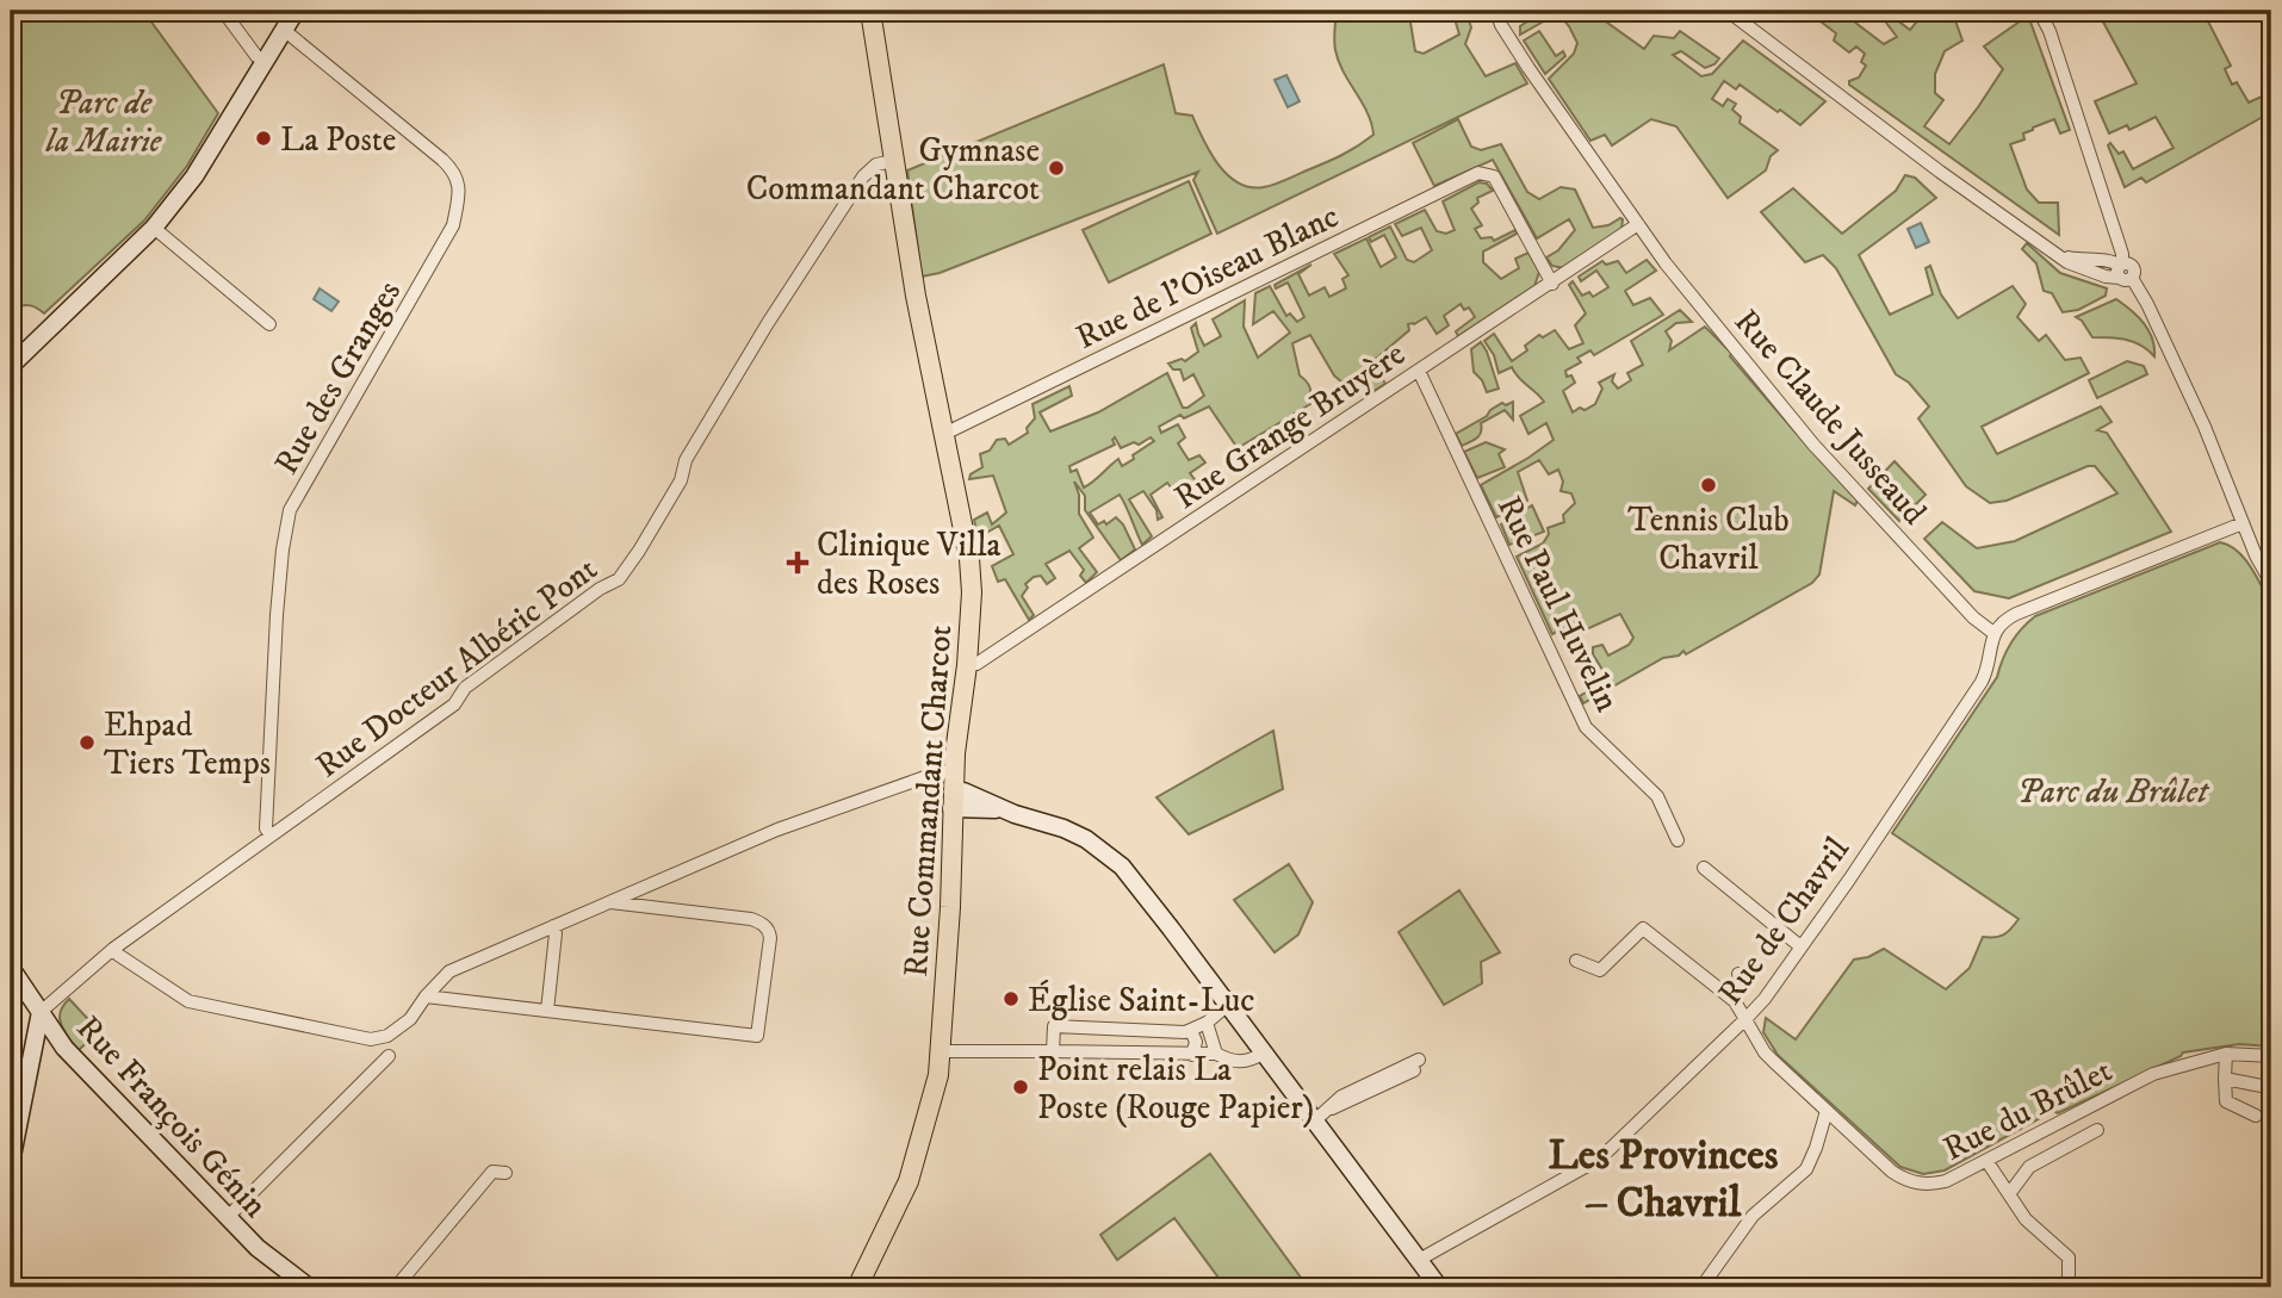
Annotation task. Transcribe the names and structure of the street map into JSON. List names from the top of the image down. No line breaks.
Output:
{"streets":{"main road":["Rue Commandant Charcot","Rue François Génin"],"street":["Rue de l'Oiseau Blanc","Rue des Granges","Rue Claude Jusseaud","Rue Grange Bruyère","Rue Paul Huvelin","Rue Docteur Albéric Pont","Rue de Chavril","Rue du Brûlet"]},"crossings":[["Rue de l'Oiseau Blanc","Rue Grange Bruyère"],["Rue de l'Oiseau Blanc","Rue Commandant Charcot"],["Rue des Granges","Rue Docteur Albéric Pont"],["Rue Claude Jusseaud","Rue Grange Bruyère"],["Rue Claude Jusseaud","Rue de Chavril"],["Rue Grange Bruyère","Rue Paul Huvelin"],["Rue Grange Bruyère","Rue Commandant Charcot"],["Rue Docteur Albéric Pont","Rue Commandant Charcot"],["Rue Docteur Albéric Pont","Rue François Génin"],["Rue de Chavril","Rue du Brûlet"]],"districts":["Les Provinces – Chavril"],"parks":["Parc de la Mairie","Parc du Brûlet"],"places":{"other":["La Poste","Gymnase Commandant Charcot","Tennis Club Chavril","Ehpad Tiers Temps","Église Saint-Luc","Point relais La Poste (Rouge Papier)"],"health":["Clinique Villa des Roses"]}}
